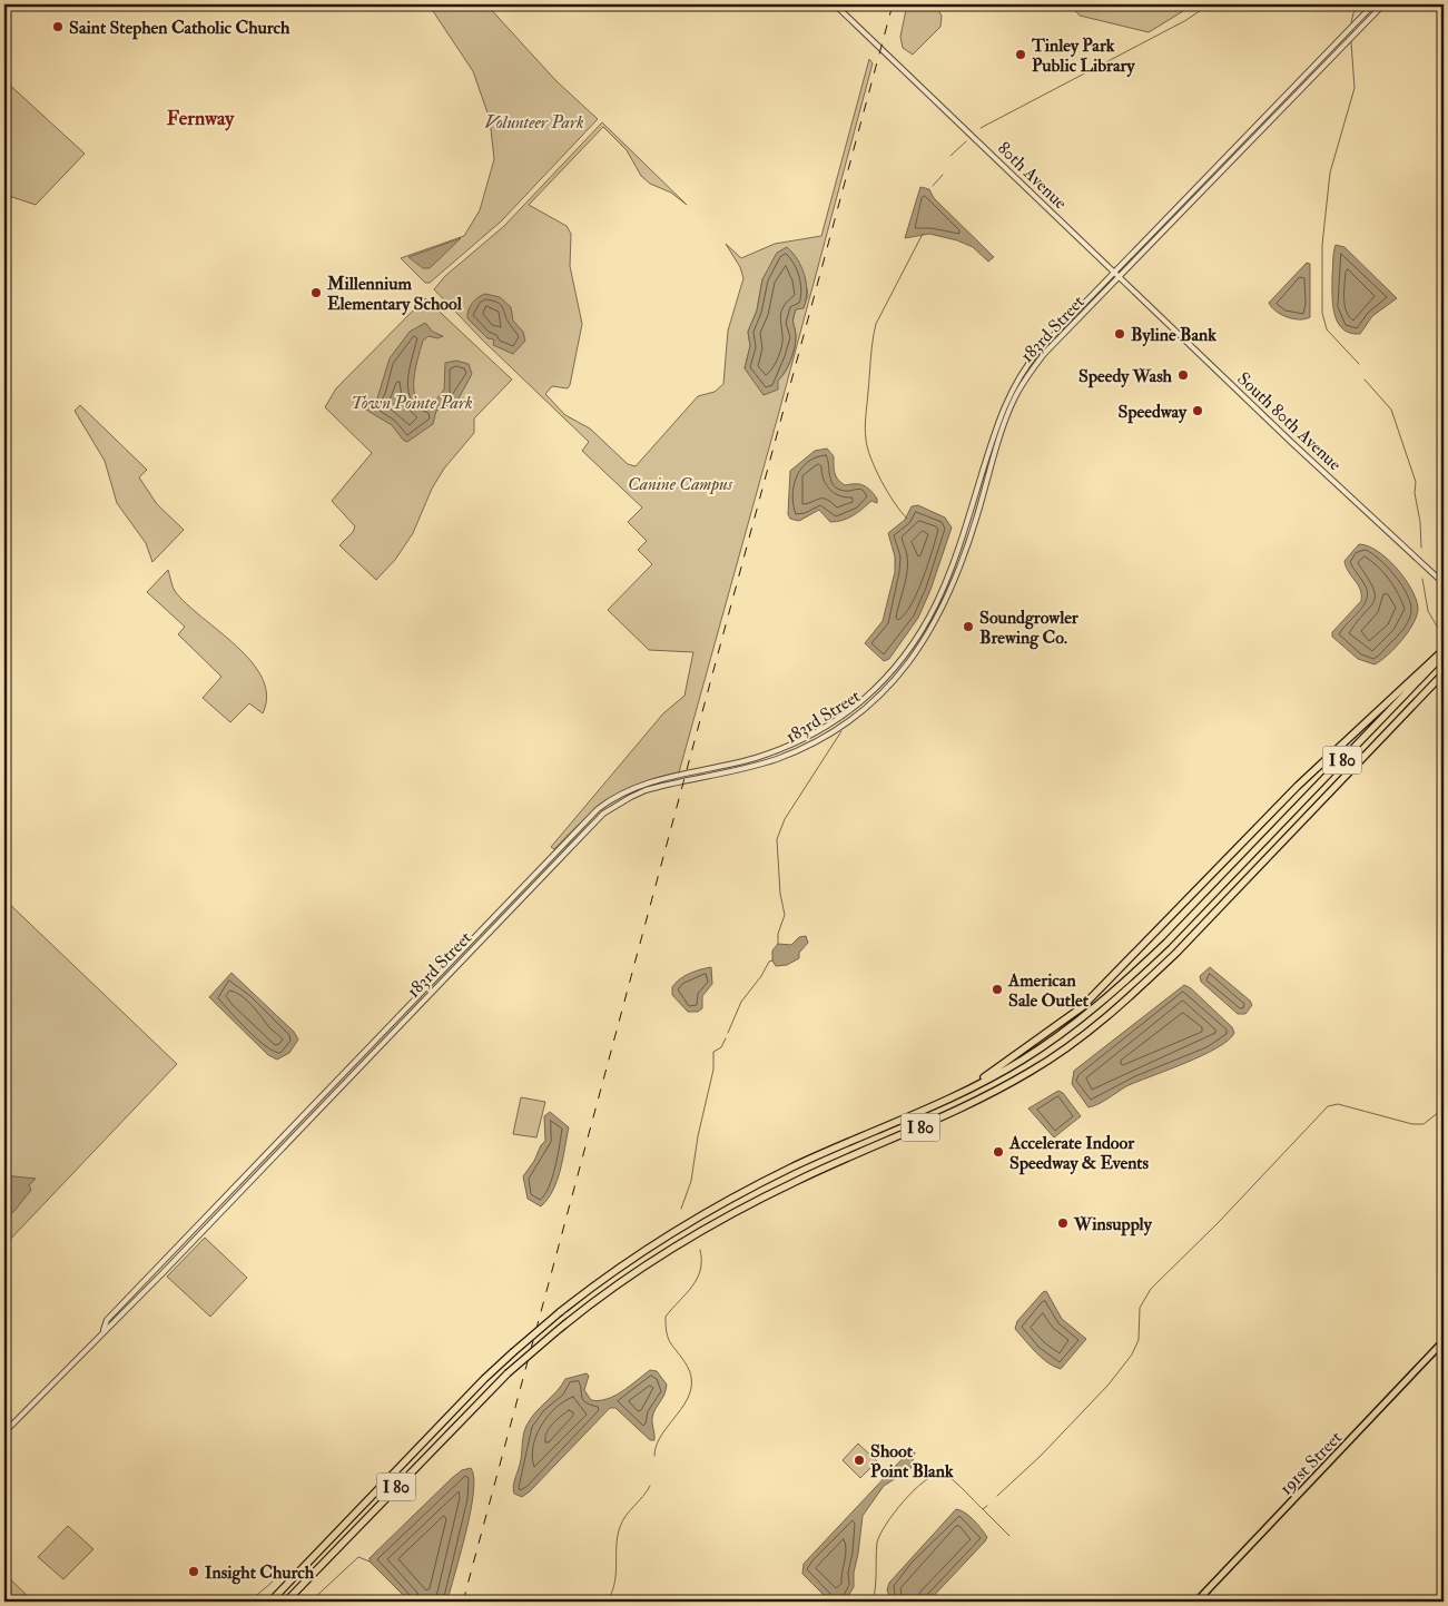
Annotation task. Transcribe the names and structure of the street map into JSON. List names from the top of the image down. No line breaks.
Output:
{"streets":{"highway":["I 80"],"main road":["191st Street"],"street":["80th Avenue","183rd Street","South 80th Avenue"]},"crossings":[["80th Avenue","183rd Street"],["80th Avenue","South 80th Avenue"],["183rd Street","South 80th Avenue"]],"districts":["Fernway"],"parks":["Volunteer Park","Town Pointe Park","Canine Campus"],"places":["Saint Stephen Catholic Church","Tinley Park Public Library","Millennium Elementary School","Byline Bank","Speedy Wash","Speedway","Soundgrowler Brewing Co.","American Sale Outlet","Accelerate Indoor Speedway & Events","Winsupply","Shoot Point Blank","Insight Church"]}
